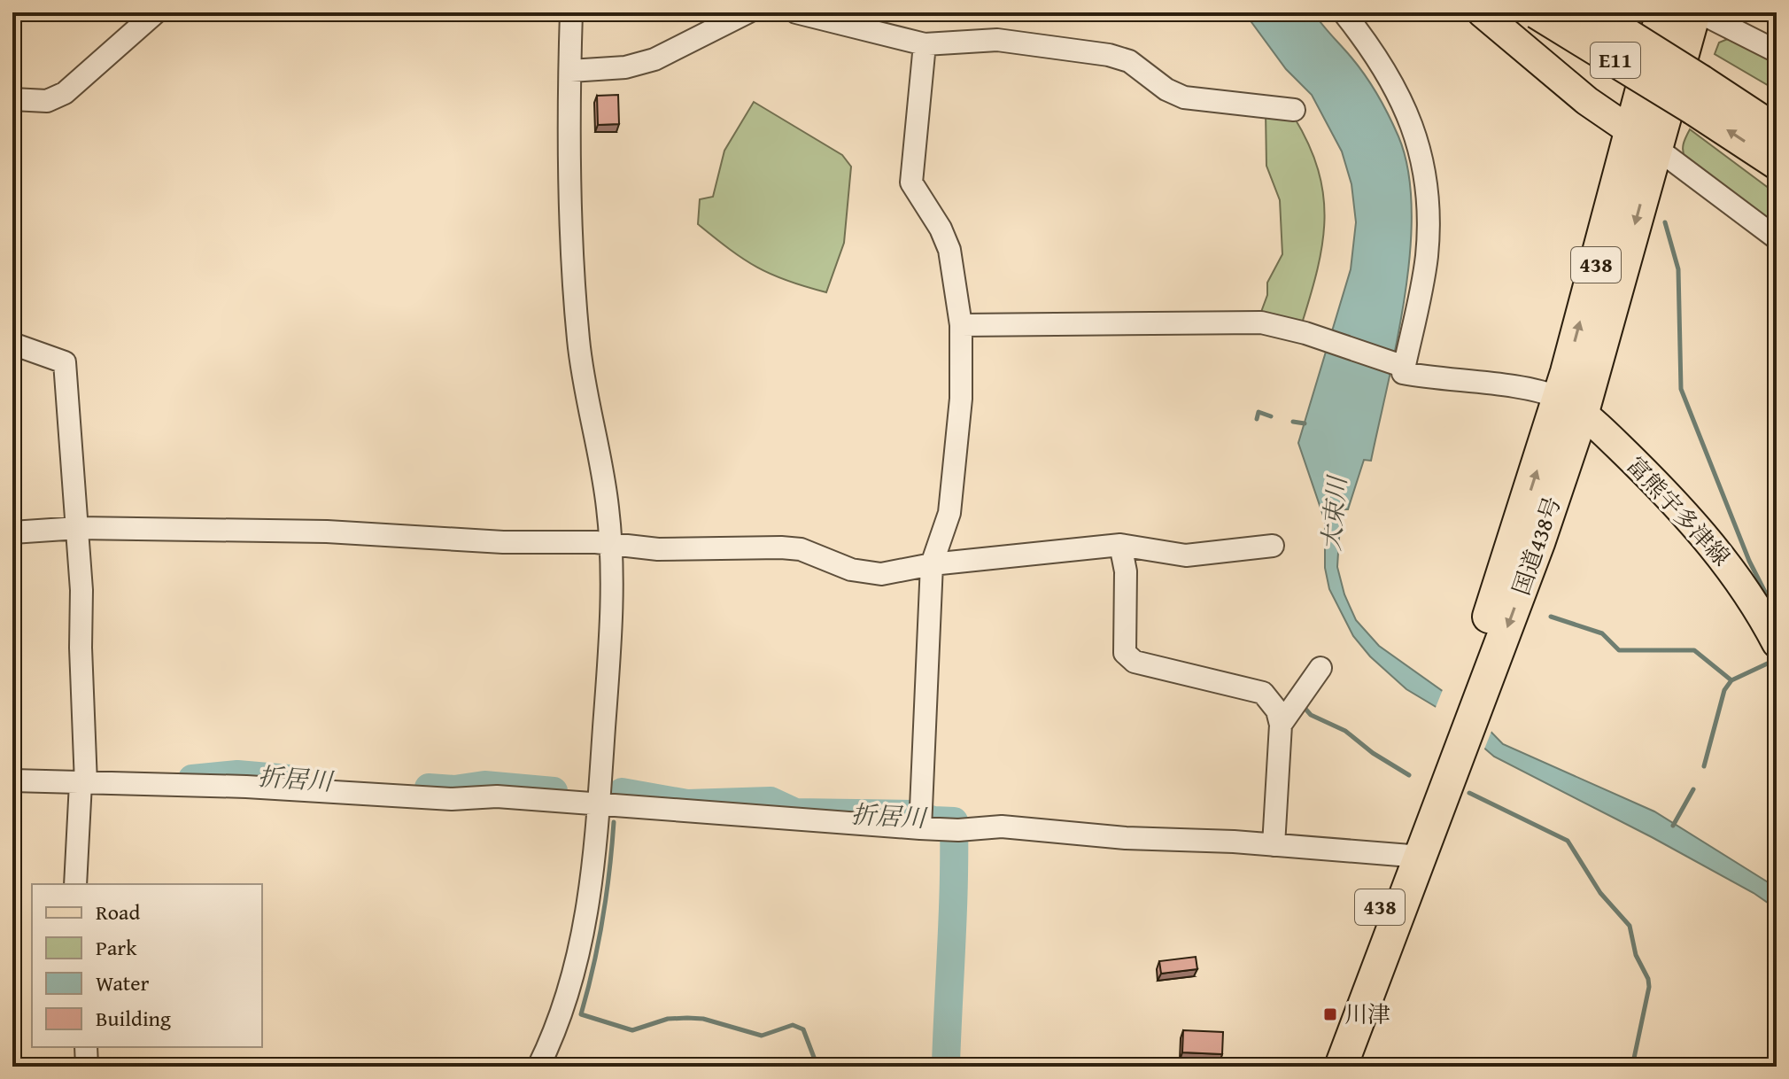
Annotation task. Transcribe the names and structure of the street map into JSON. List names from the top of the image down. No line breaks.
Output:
{"streets":{"highway":["E11","438","国道438号"],"main road":["富熊宇多津線"]},"crossings":[["富熊宇多津線","国道438号"]],"water":["大束川","折居川"],"places":{"transit":["川津"]},"legend":["Road","Park","Water","Building"]}
